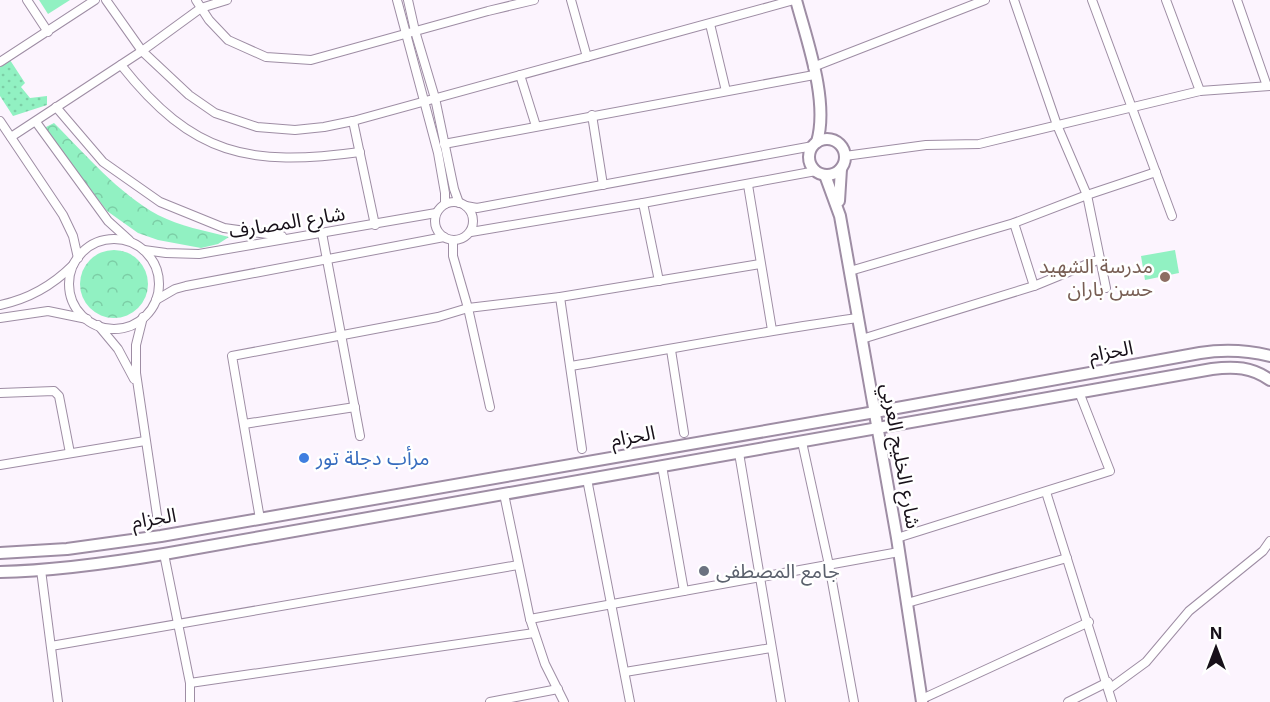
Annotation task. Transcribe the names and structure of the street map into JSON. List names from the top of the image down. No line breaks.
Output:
{"streets":{"main road":["الحزام","شارع الخليج العربي"],"street":["شارع المصارف"]},"crossings":[["الحزام","شارع الخليج العربي"]],"places":["مدرسة الشهيد حسن باران","مرأب دجلة تور","جامع المصطفى"],"north":"top"}
